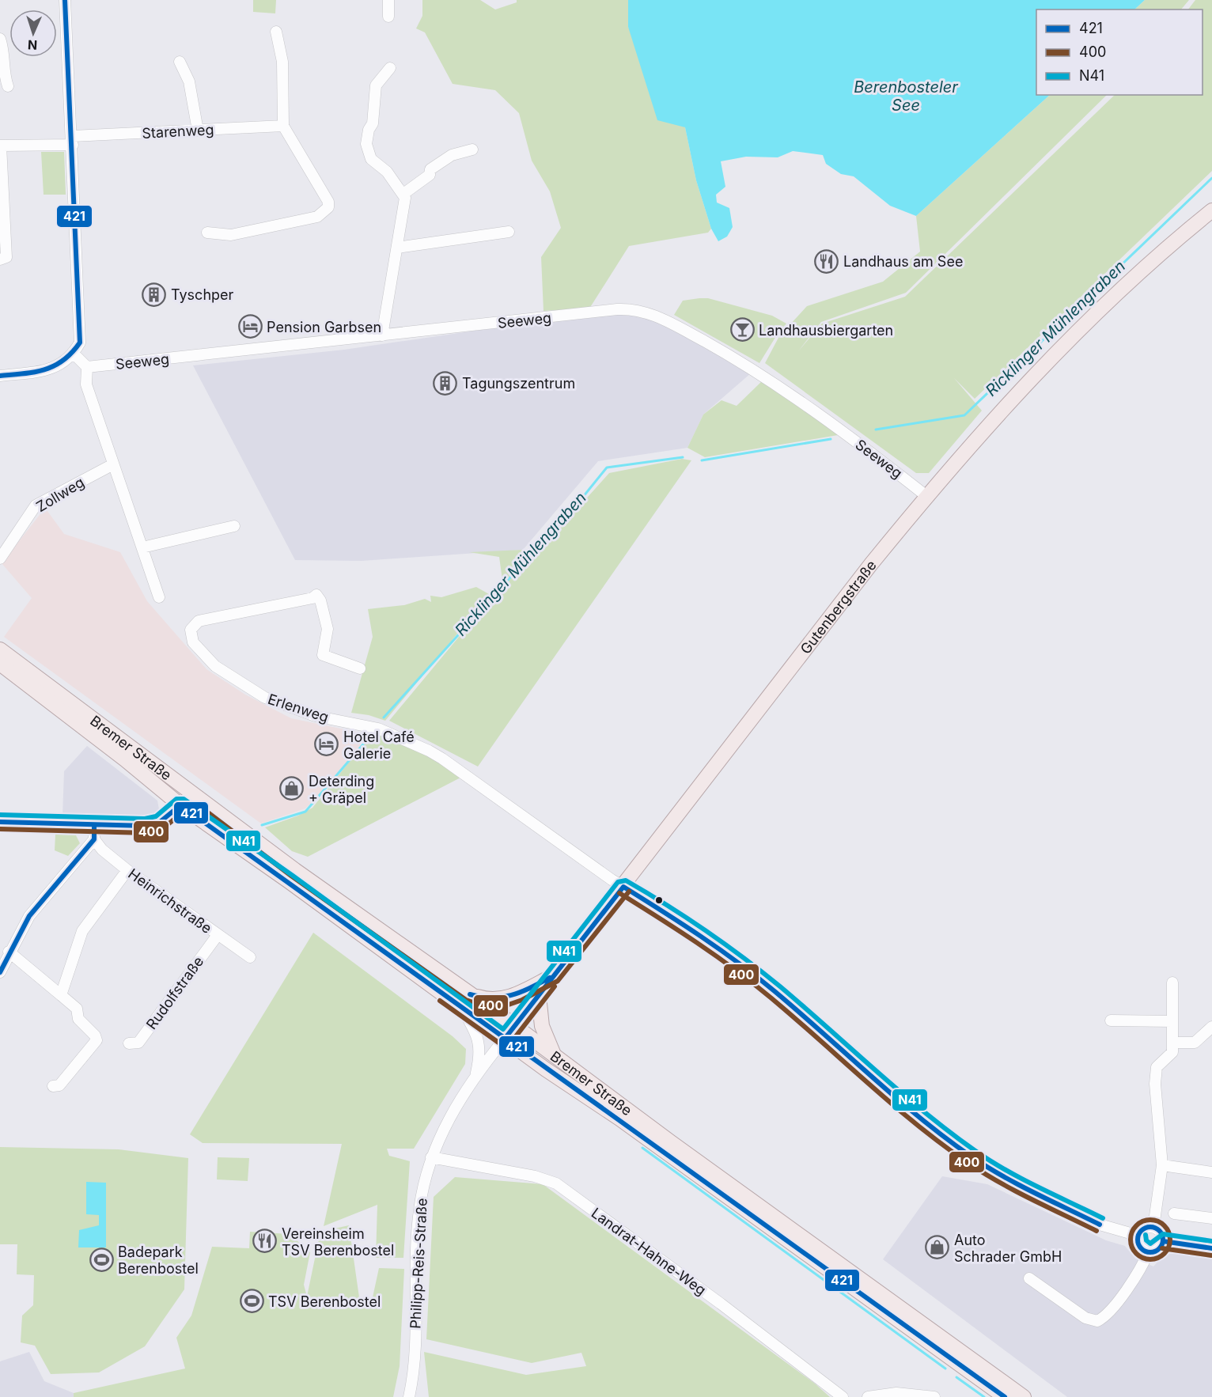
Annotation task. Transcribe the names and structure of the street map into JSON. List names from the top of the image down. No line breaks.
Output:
{"streets":{"main road":["Gutenbergstraße","Bremer Straße"],"street":["Starenweg","Seeweg","Zollweg","Erlenweg","Heinrichstraße","Rudolfstraße","Landrat-Hahne-Weg","Philipp-Reis-Straße"]},"crossings":[["Seeweg","Gutenbergstraße"],["Gutenbergstraße","Erlenweg"],["Gutenbergstraße","Bremer Straße"],["Gutenbergstraße","Philipp-Reis-Straße"],["Bremer Straße","Philipp-Reis-Straße"],["Heinrichstraße","Rudolfstraße"],["Landrat-Hahne-Weg","Philipp-Reis-Straße"]],"water":["Berenbosteler See","Ricklinger Mühlengraben"],"places":{"restaurant":["Landhaus am See","Vereinsheim TSV Berenbostel"],"building":["Tyschper","Tagungszentrum"],"hotel":["Pension Garbsen","Hotel Café Galerie"],"bar":["Landhausbiergarten"],"shop":["Deterding + Gräpel","Auto Schrader GmbH"],"sports":["Badepark Berenbostel","TSV Berenbostel"]},"lines":["transit line 421","transit line N41","transit line 400"],"legend":["421","400","N41"],"north":"bottom"}
